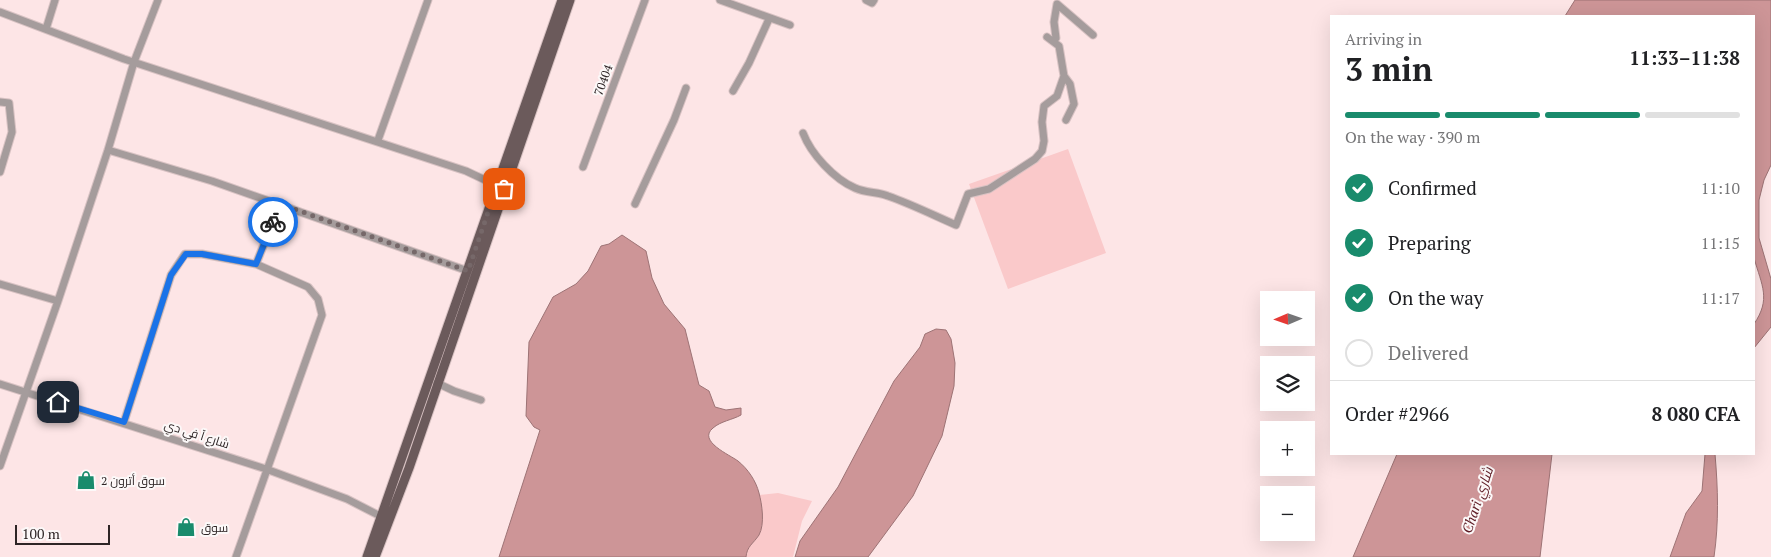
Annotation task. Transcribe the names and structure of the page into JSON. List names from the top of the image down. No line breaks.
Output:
{"streets":{"street":["70404","شارع آ في دي"]},"water":["Chari شاري"],"places":{"shop":["سوق أترون 2","سوق"]},"scale_bar":"100 m","north":"left","page":{"heading":["3 min","Arriving in","11:33–11:38"],"panel":["Order #2966","8 080 CFA"],"bar":"On the way · 390 m","list":[["Confirmed","11:10"],["Preparing","11:15"],["On the way","11:17"],"Delivered"],"map_buttons":["+","−"],"scale":"100 m"}}
